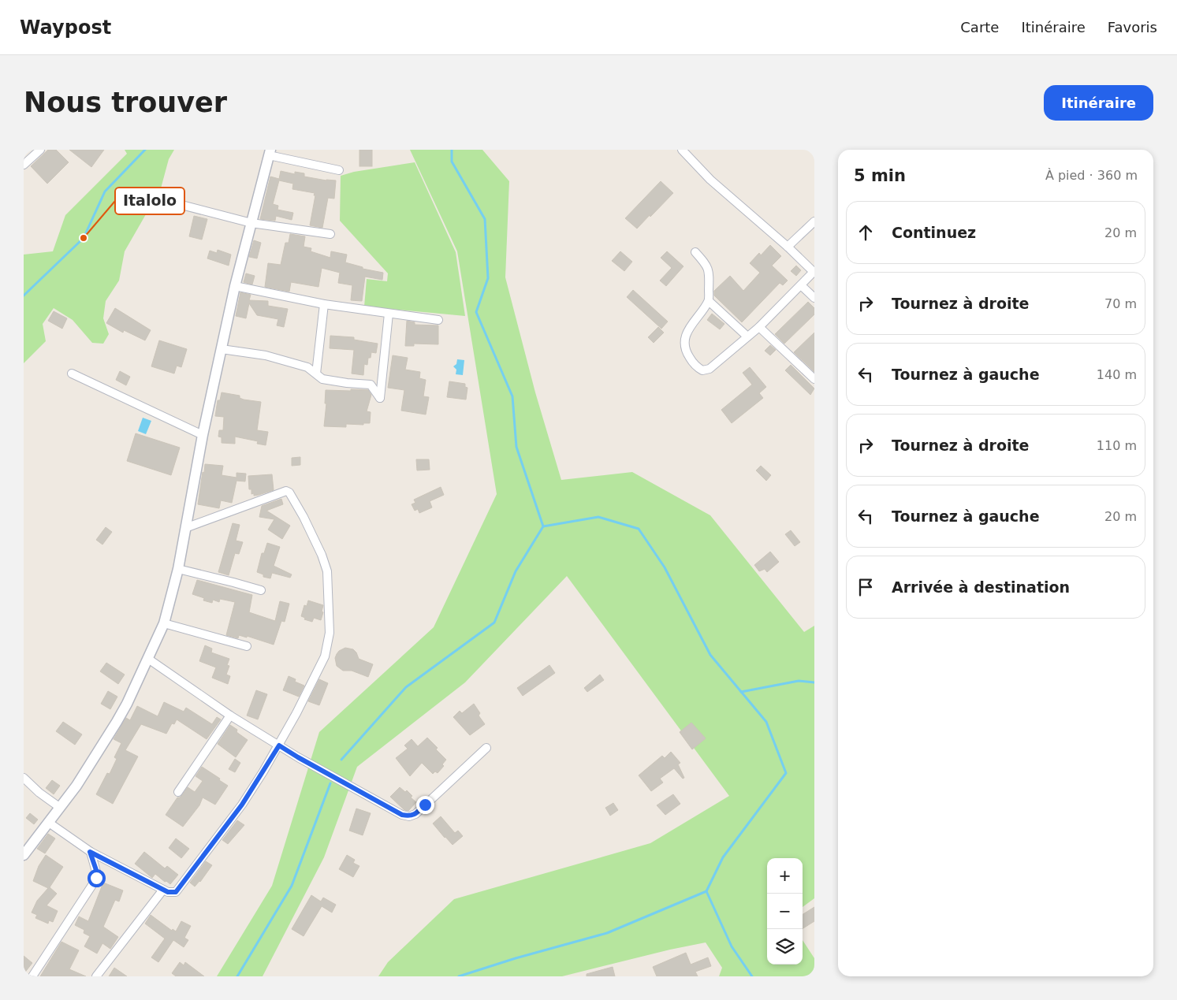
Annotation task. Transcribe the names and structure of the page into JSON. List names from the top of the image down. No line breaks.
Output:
{"places":["Italolo"],"page":{"header":"Waypost","nav":["Carte","Itinéraire","Favoris"],"buttons":"Itinéraire","title":"Nous trouver","heading":["5 min","À pied · 360 m"],"list":[["Continuez","20 m"],["Tournez à droite","70 m"],["Tournez à gauche","140 m"],["Tournez à droite","110 m"],["Tournez à gauche","20 m"],"Arrivée à destination"],"map_buttons":["+","−"]}}
